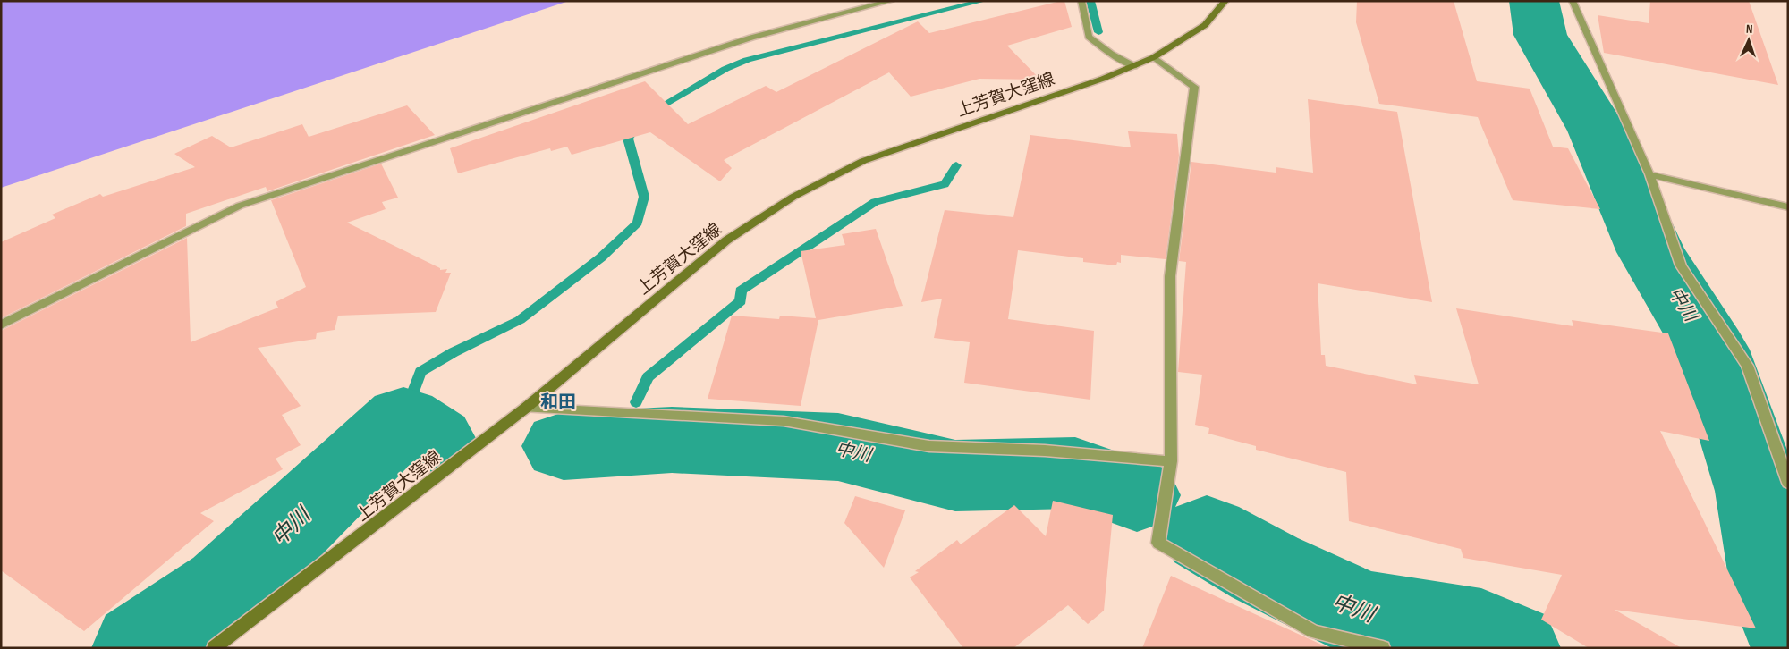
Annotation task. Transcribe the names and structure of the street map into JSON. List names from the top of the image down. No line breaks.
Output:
{"streets":{"main road":["上芳賀大窪線"]},"districts":["和田"],"water":["中川"],"north":"top"}
